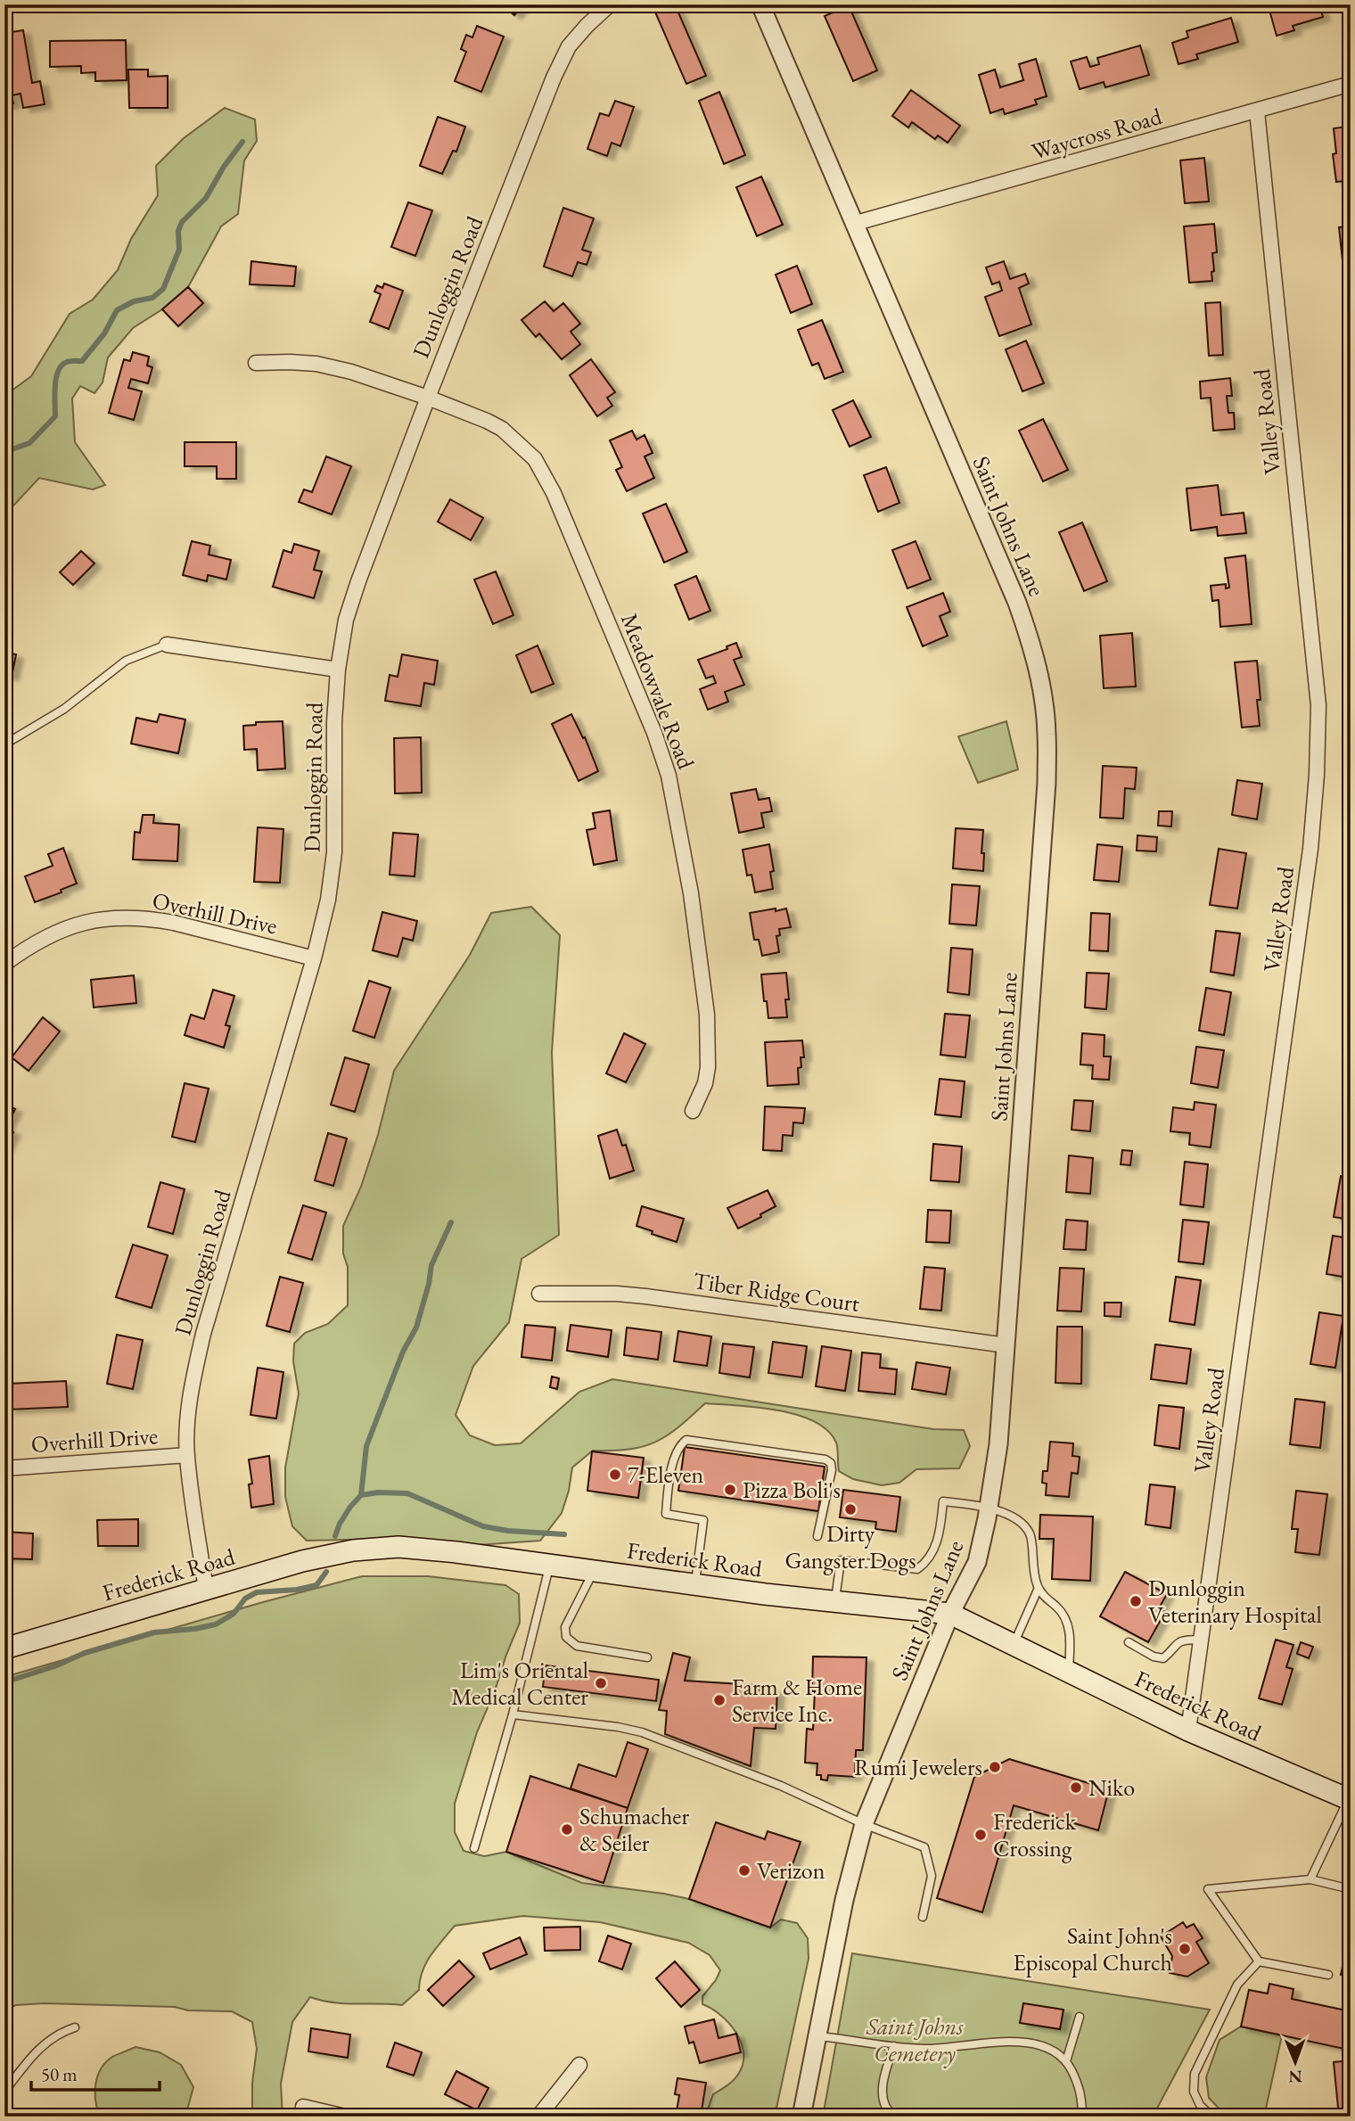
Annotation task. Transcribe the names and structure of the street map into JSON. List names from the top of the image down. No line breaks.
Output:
{"streets":{"main road":["Frederick Road"],"street":["Waycross Road","Dunloggin Road","Valley Road","Saint Johns Lane","Meadowvale Road","Overhill Drive","Tiber Ridge Court"]},"crossings":[["Waycross Road","Valley Road"],["Waycross Road","Saint Johns Lane"],["Dunloggin Road","Meadowvale Road"],["Dunloggin Road","Overhill Drive"],["Dunloggin Road","Frederick Road"],["Valley Road","Frederick Road"],["Saint Johns Lane","Tiber Ridge Court"],["Saint Johns Lane","Frederick Road"]],"parks":["Saint Johns Cemetery"],"places":["7-Eleven","Pizza Boli's","Dirty Gangster Dogs","Dunloggin Veterinary Hospital","Lim's Oriental Medical Center","Farm & Home Service Inc.","Rumi Jewelers","Niko","Schumacher & Seiler","Frederick Crossing","Verizon","Saint John's Episcopal Church"],"scale_bar":"50 m","north":"bottom"}
